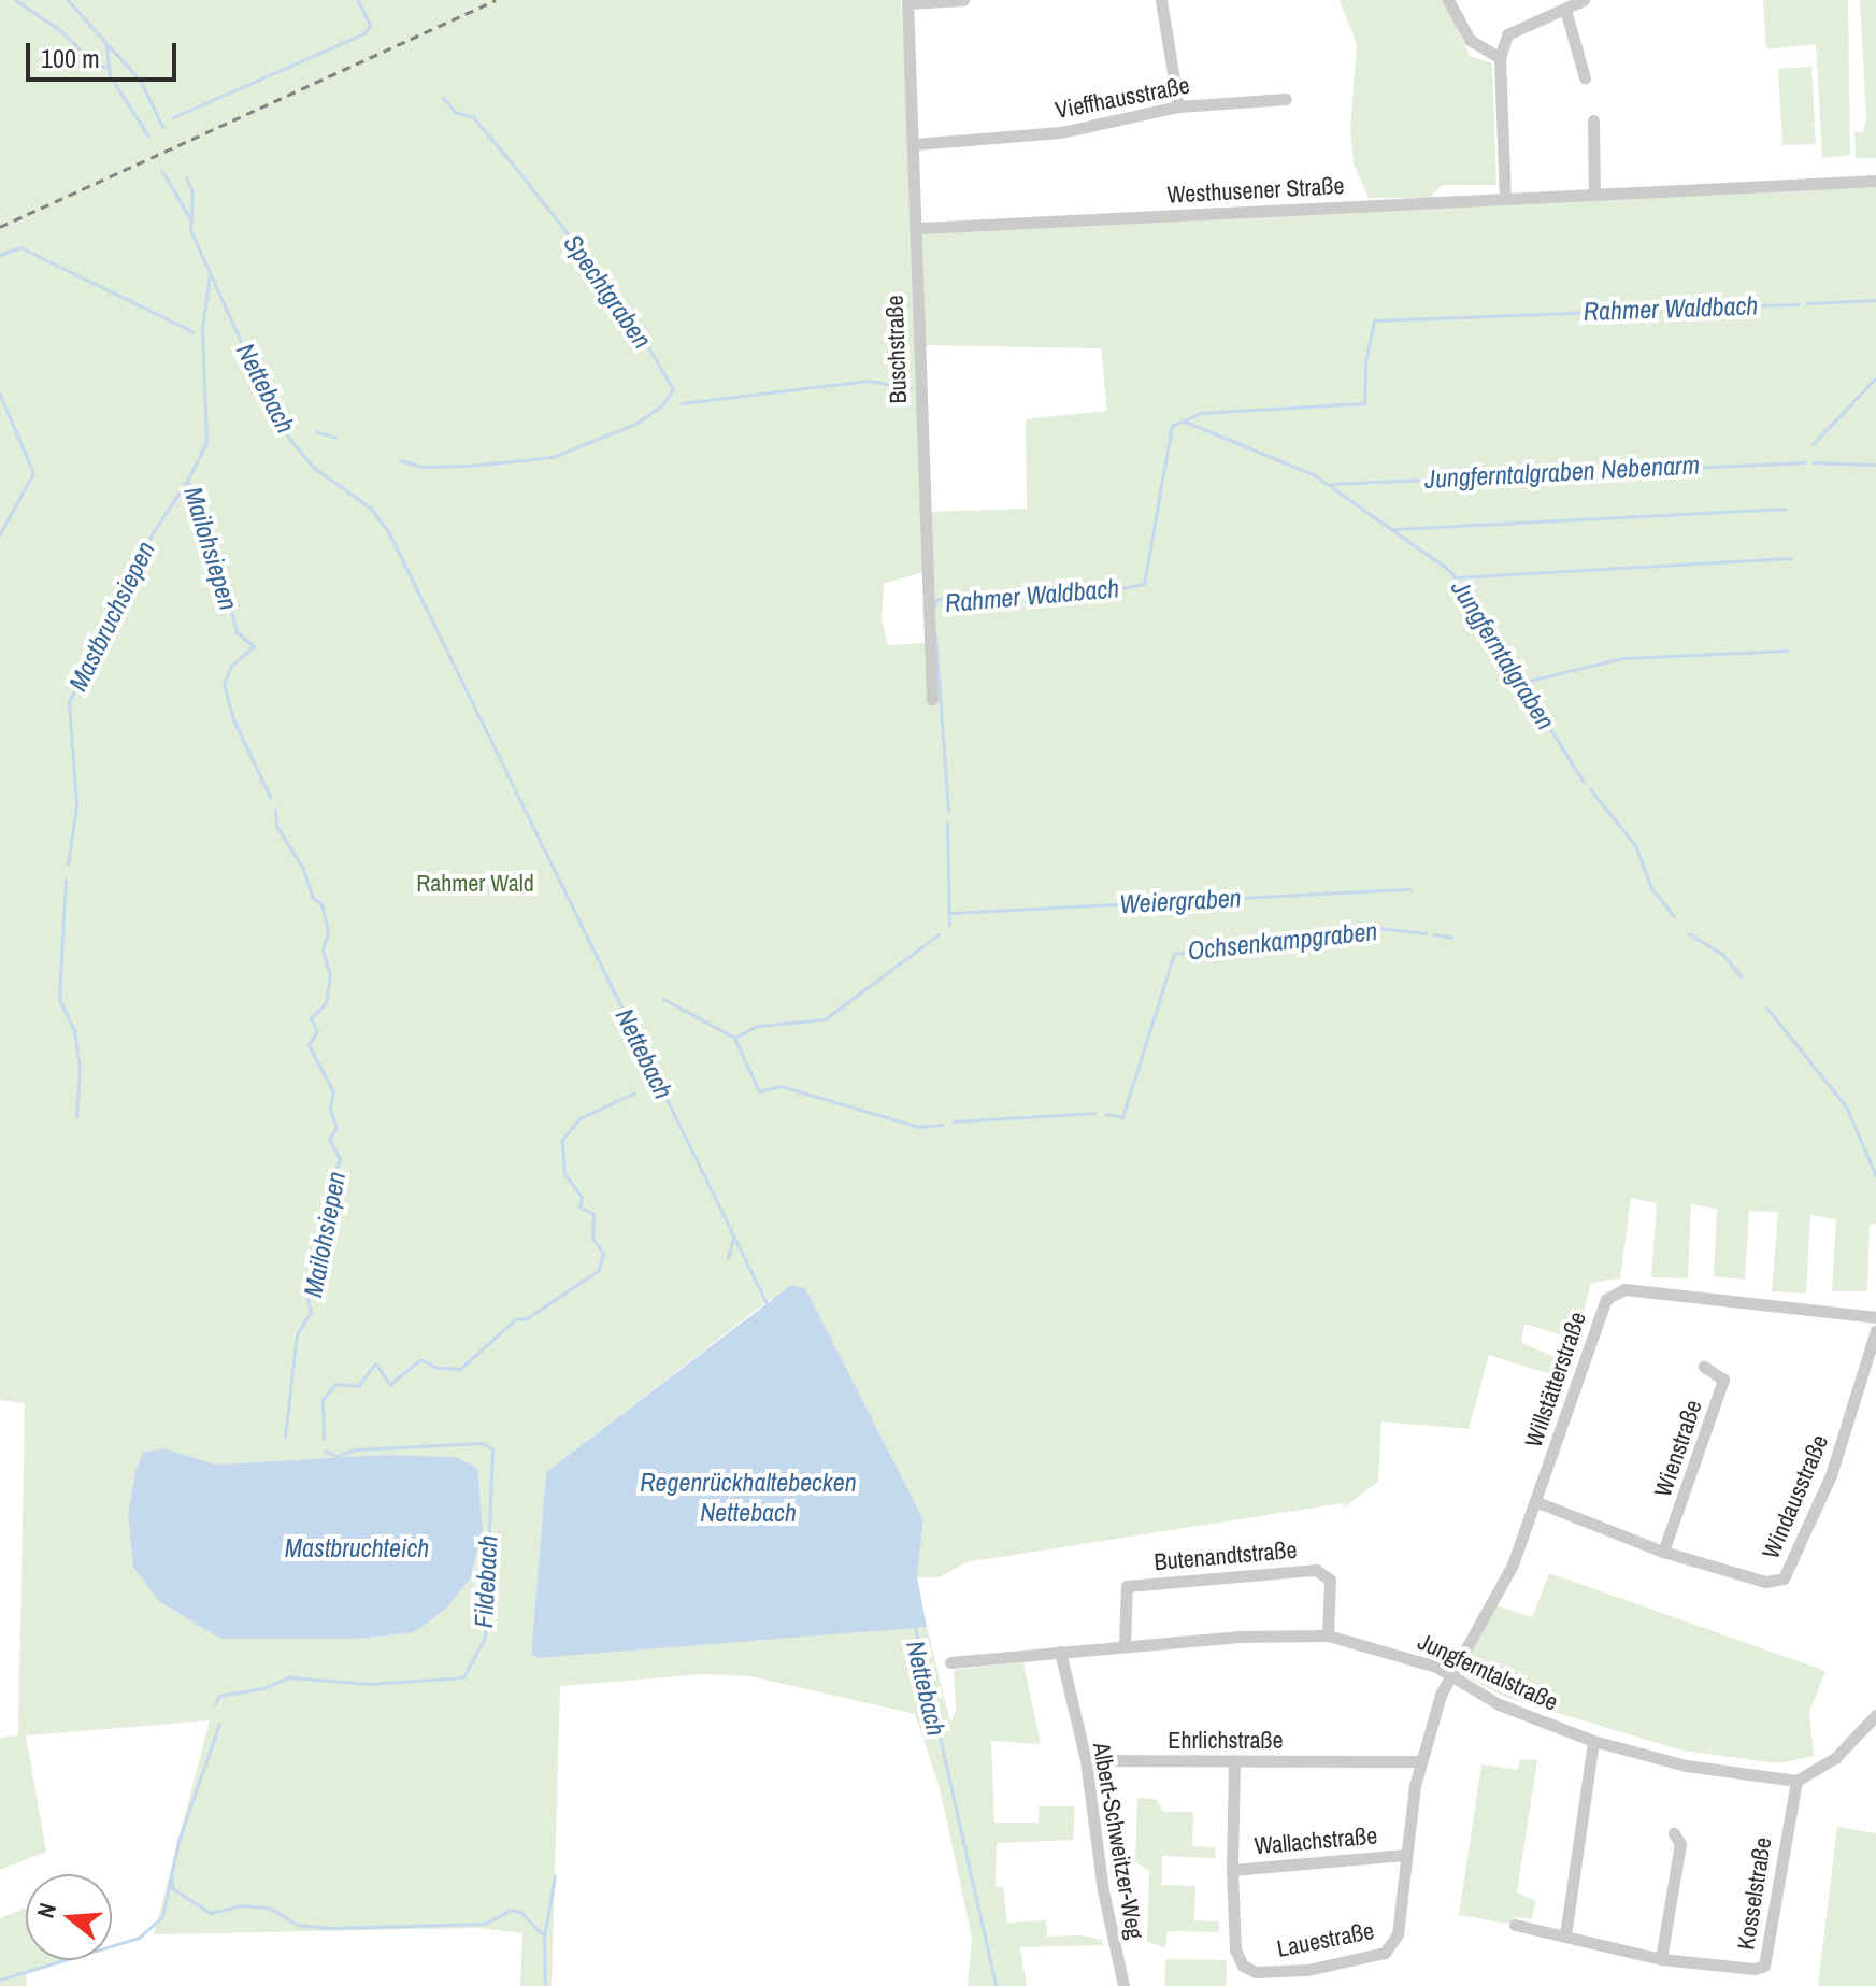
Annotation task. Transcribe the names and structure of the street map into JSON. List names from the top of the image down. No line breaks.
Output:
{"streets":{"street":["Vieffhausstraße","Westhusener Straße","Buschstraße","Willstätterstraße","Wienstraße","Windausstraße","Butenandtstraße","Jungferntalstraße","Ehrlichstraße","Albert-Schweitzer-Weg","Wallachstraße","Kosselstraße","Lauestraße"]},"crossings":[["Vieffhausstraße","Buschstraße"],["Westhusener Straße","Buschstraße"],["Willstätterstraße","Windausstraße"],["Willstätterstraße","Jungferntalstraße"],["Willstätterstraße","Lauestraße"],["Wienstraße","Windausstraße"],["Butenandtstraße","Jungferntalstraße"],["Jungferntalstraße","Albert-Schweitzer-Weg"],["Jungferntalstraße","Kosselstraße"],["Jungferntalstraße","Lauestraße"],["Ehrlichstraße","Albert-Schweitzer-Weg"],["Ehrlichstraße","Lauestraße"],["Wallachstraße","Lauestraße"]],"water":["Spechtgraben","Rahmer Waldbach","Nettebach","Jungferntalgraben Nebenarm","Mailohsiepen","Mastbruchsiepen","Jungferntalgraben","Weiergraben","Ochsenkampgraben","Regenrückhaltebecken Nettebach","Mastbruchteich","Fildebach"],"parks":["Rahmer Wald"],"scale_bar":"100 m","north":"left"}
